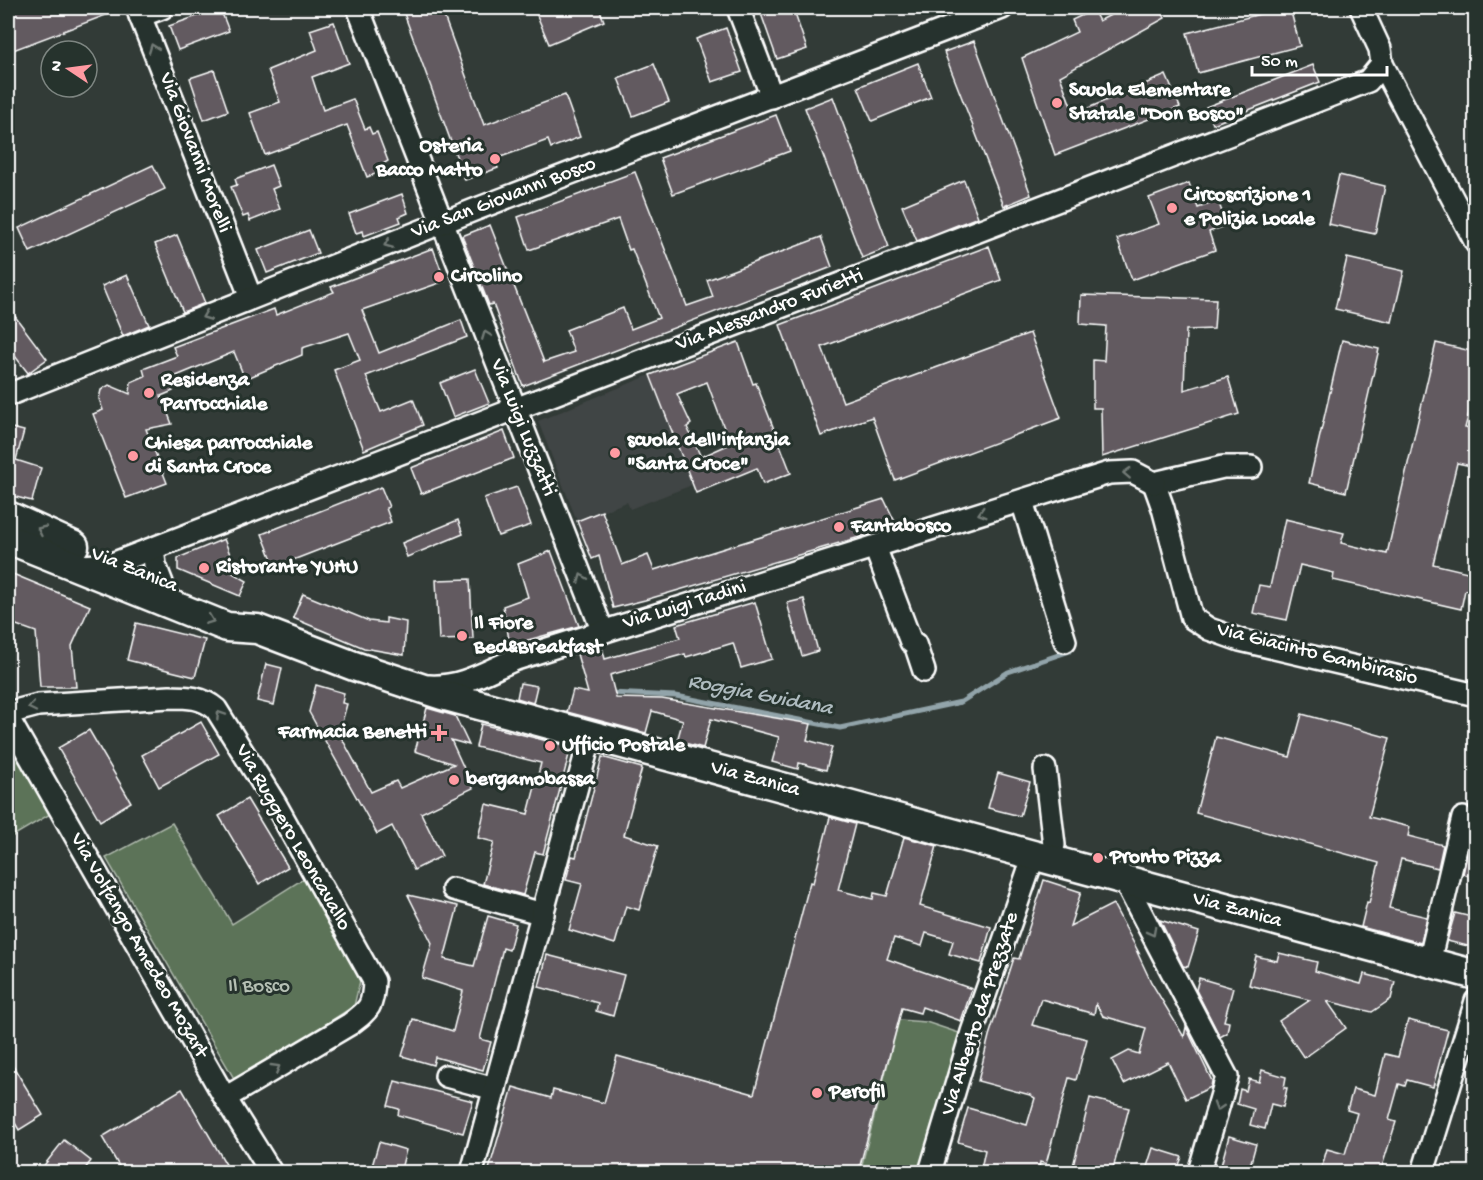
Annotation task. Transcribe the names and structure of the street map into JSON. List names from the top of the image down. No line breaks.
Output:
{"streets":{"main road":["Via Zanica"],"street":["Via Giovanni Morelli","Via San Giovanni Bosco","Via Alessandro Furietti","Via Luigi Luzzatti","Via Luigi Tadini","Via Giacinto Gambirasio","Via Ruggero Leoncavallo","Via Volfango Amedeo Mozart","Via Alberto da Prezzate"]},"crossings":[["Via Giovanni Morelli","Via San Giovanni Bosco"],["Via San Giovanni Bosco","Via Luigi Luzzatti"],["Via Alessandro Furietti","Via Luigi Luzzatti"],["Via Alessandro Furietti","Via Zanica"],["Via Luigi Luzzatti","Via Luigi Tadini"],["Via Zanica","Via Luigi Tadini"],["Via Zanica","Via Alberto da Prezzate"],["Via Luigi Tadini","Via Giacinto Gambirasio"],["Via Ruggero Leoncavallo","Via Volfango Amedeo Mozart"]],"one_way":["Via Giovanni Morelli","Via San Giovanni Bosco","Via Luigi Luzzatti","Via Luigi Tadini"],"water":["Roggia Guidana"],"parks":["Il Bosco"],"places":{"other":["Scuola Elementare Statale \"Don Bosco\"","Osteria Bacco Matto","Circoscrizione 1 e Polizia Locale","Circolino","Residenza Parrocchiale","scuola dell'infanzia \"Santa Croce\"","Chiesa parrocchiale di Santa Croce","Fantabosco","Ristorante YUHU","Il Fiore Bed&Breakfast","Ufficio Postale","bergamobassa","Pronto Pizza","Perofil"],"health":["Farmacia Benetti"]},"scale_bar":"50 m","north":"left"}
